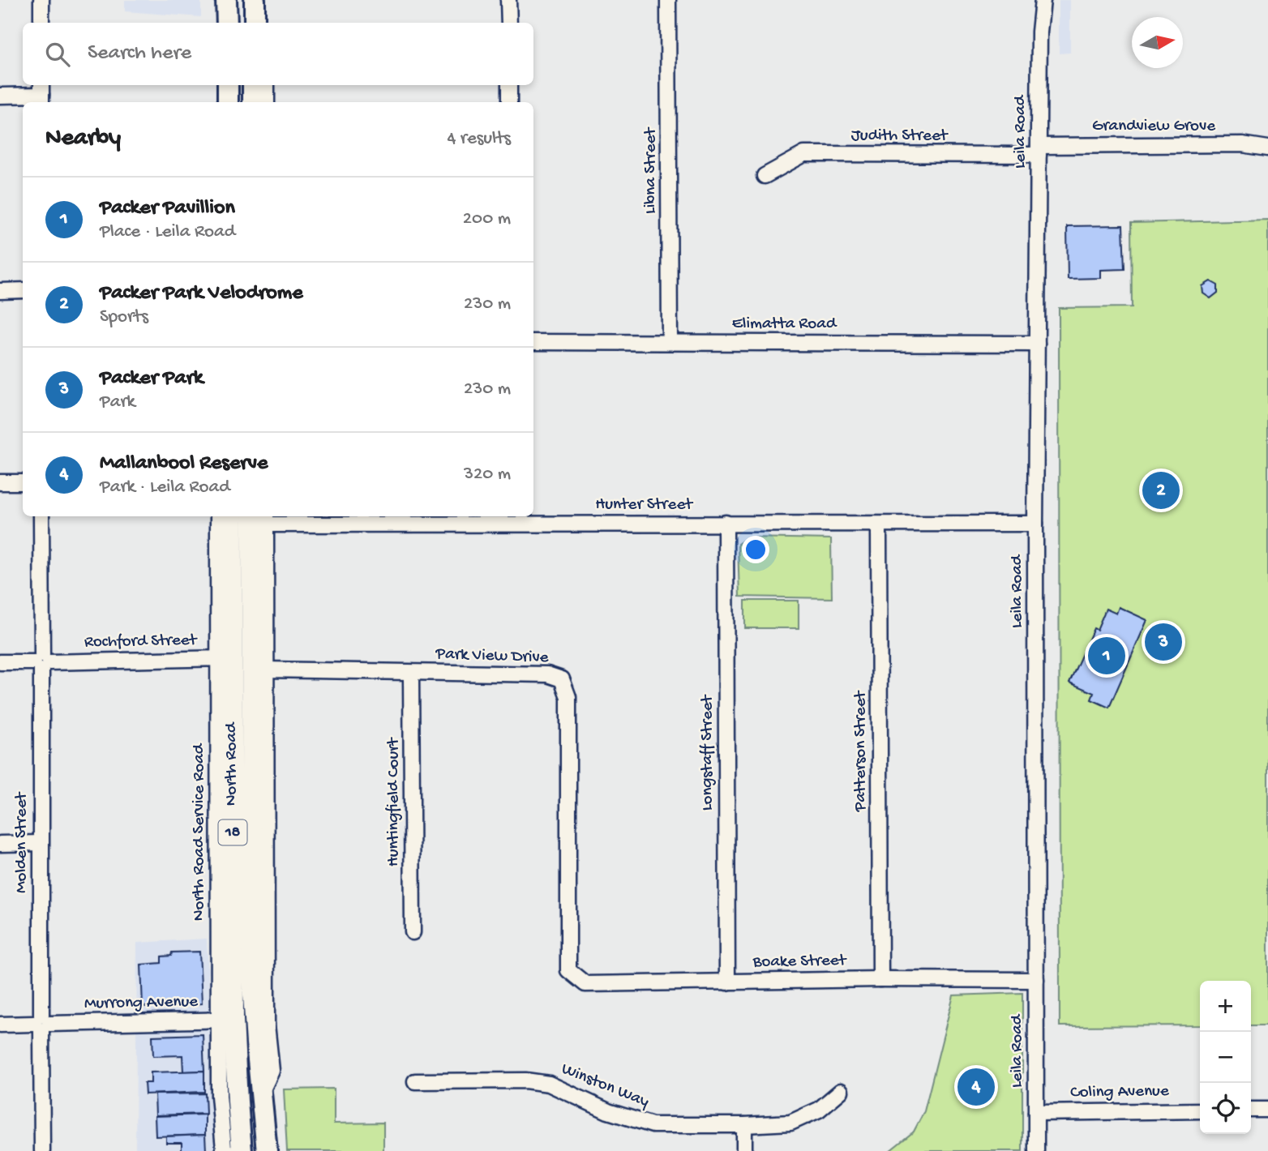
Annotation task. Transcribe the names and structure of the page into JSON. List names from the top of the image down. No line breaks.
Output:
{"streets":{"highway":["North Road","18"],"street":["Grandview Grove","Leila Road","Judith Street","Libna Street","Elimatta Road","Hunter Street","Rochford Street","Park View Drive","Patterson Street","Longstaff Street","Huntingfield Court","Molden Street","Boake Street","Murrong Avenue","Winston Way","Coling Avenue"]},"crossings":[["Grandview Grove","Leila Road"],["Grandview Grove","Judith Street"],["Leila Road","Judith Street"],["Leila Road","Elimatta Road"],["Leila Road","Hunter Street"],["Leila Road","Boake Street"],["Leila Road","Coling Avenue"],["Libna Street","Elimatta Road"],["Hunter Street","Patterson Street"],["Hunter Street","Longstaff Street"],["Hunter Street","North Road"],["Rochford Street","Park View Drive"],["Rochford Street","North Road"],["Rochford Street","Molden Street"],["Park View Drive","North Road"],["Park View Drive","Huntingfield Court"],["Park View Drive","Boake Street"],["Patterson Street","Boake Street"],["Longstaff Street","Boake Street"],["North Road","Murrong Avenue"],["Molden Street","Murrong Avenue"]],"north":"right","page":{"search":"Search here","heading":["Nearby","4 results"],"list":[{"mark":"1","name":"Packer Pavillion","note":"Place · Leila Road","value":"200 m"},{"mark":"2","name":"Packer Park Velodrome","note":"Sports","value":"230 m"},{"mark":"3","name":"Packer Park","note":"Park","value":"230 m"},{"mark":"4","name":"Mallanbool Reserve","note":"Park · Leila Road","value":"320 m"}],"pins":["2","3","1","4"],"map_buttons":["+","−"]}}
